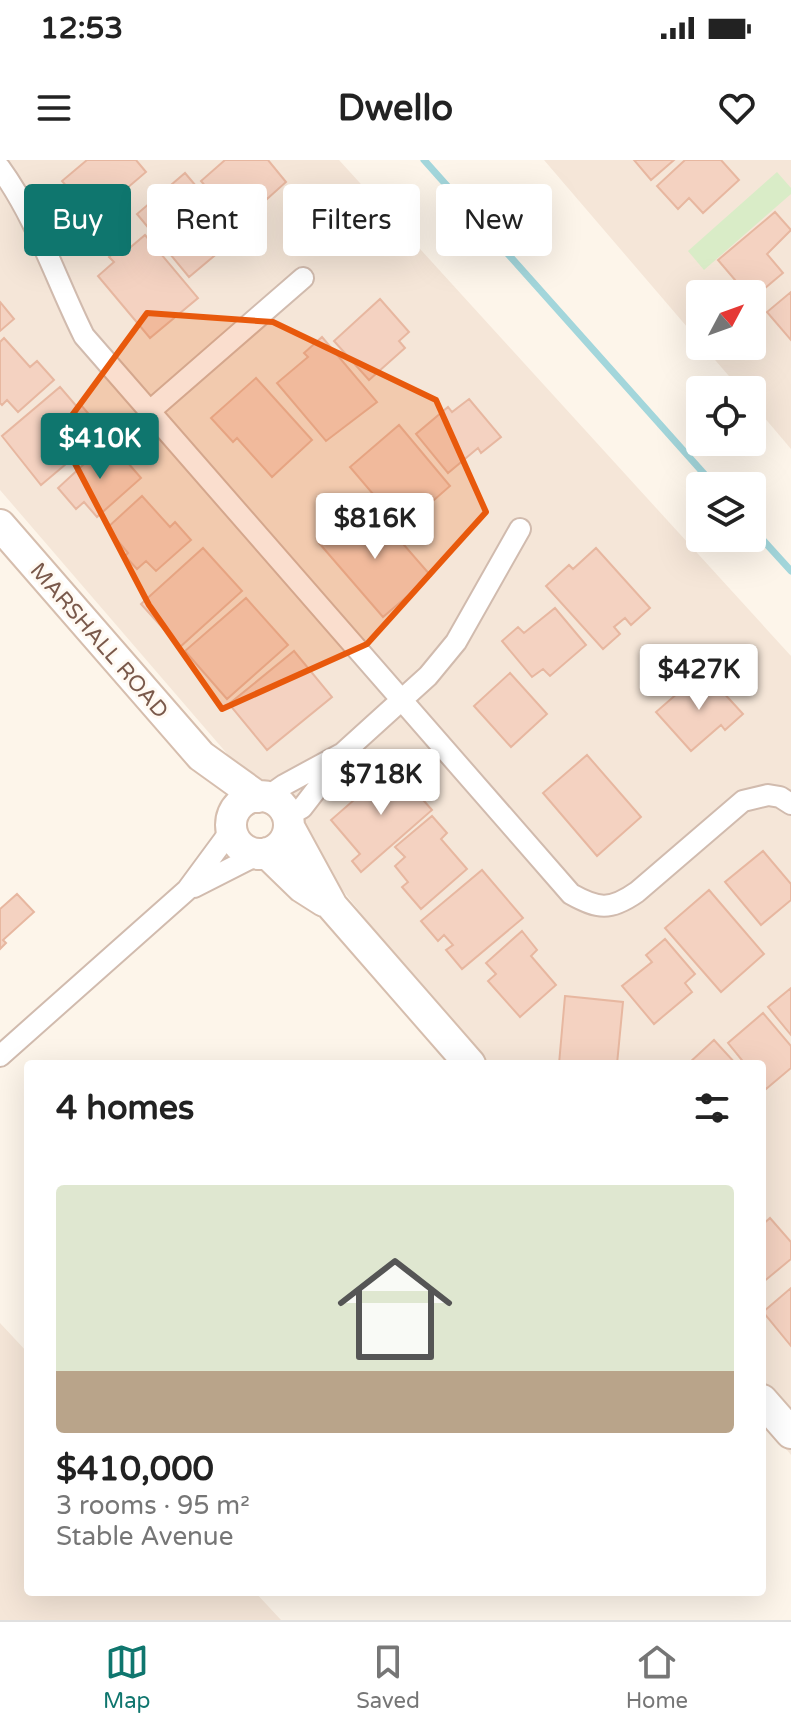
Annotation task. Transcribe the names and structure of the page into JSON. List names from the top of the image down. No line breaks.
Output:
{"streets":{"street":["MARSHALL ROAD"]},"north":"top right","page":{"status":"12:53","header":"Dwello","chip":["Buy","Rent","Filters","New"],"price":["$410K","$816K","$427K","$718K"],"heading":"4 homes","list":[{"name":"$410,000","note":"3 rooms · 95 m² · Stable Avenue"}],"tabs":["Map","Saved","Home"]}}
